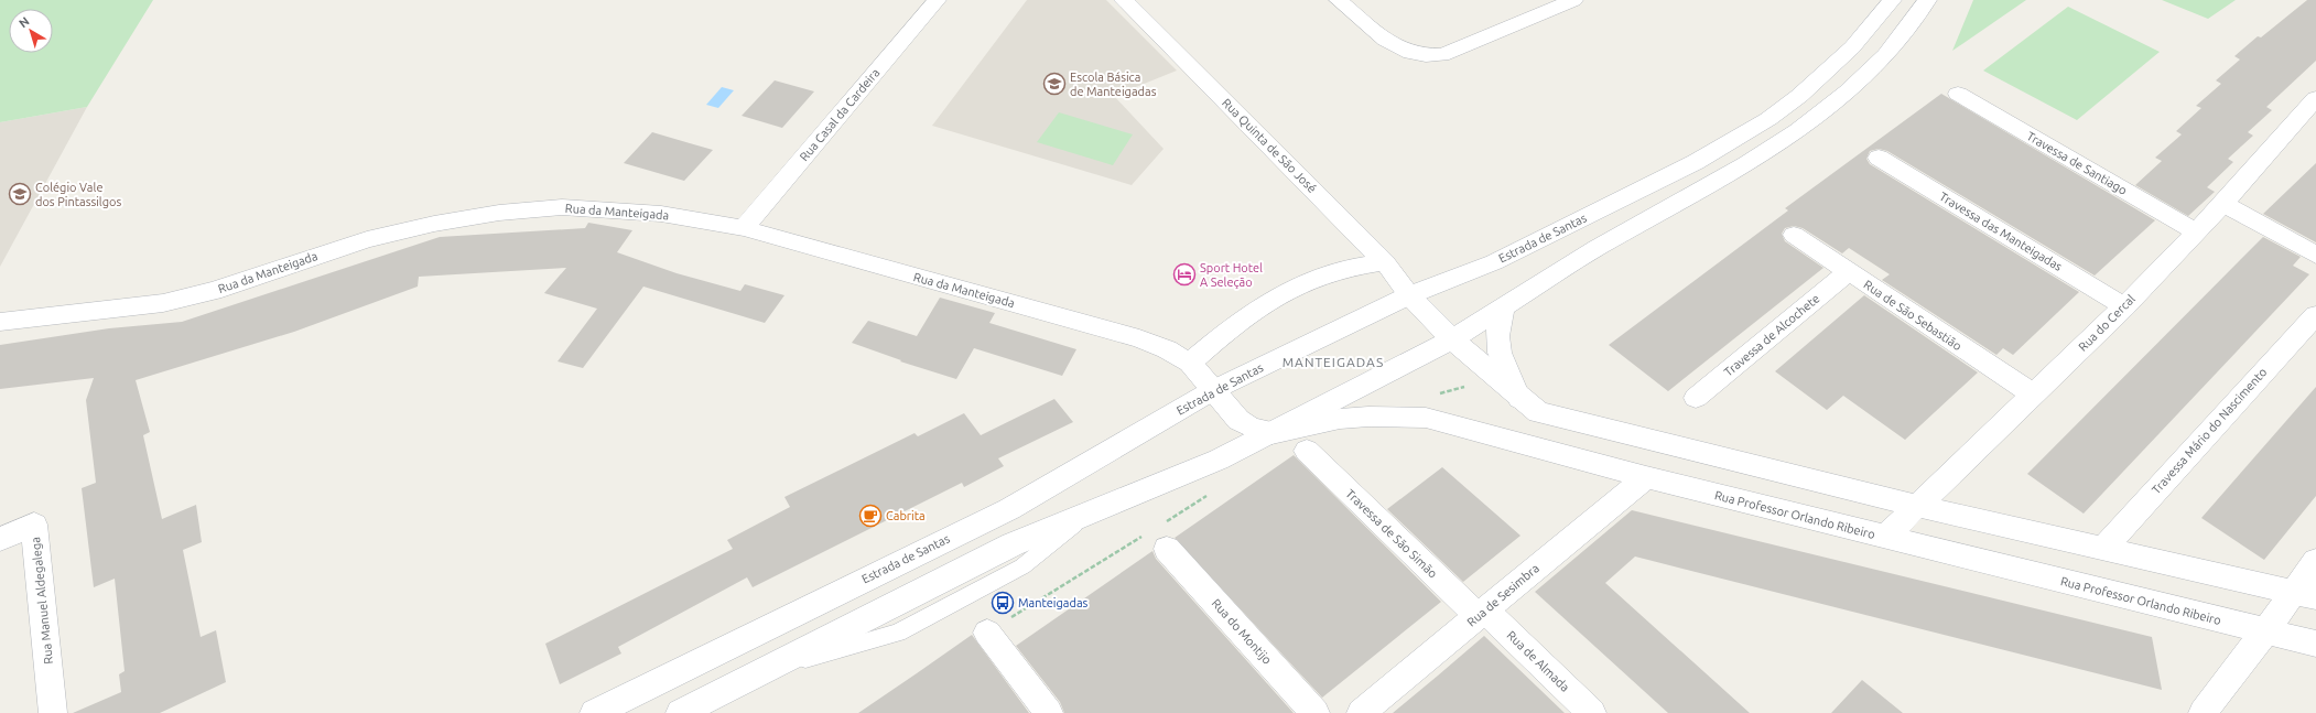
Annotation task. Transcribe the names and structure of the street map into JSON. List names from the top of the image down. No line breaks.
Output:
{"streets":{"street":["Rua Casal da Cardeira","Rua Quinta de São José","Travessa de Santiago","Rua da Manteigada","Travessa das Manteigadas","Estrada de Santas","Rua de São Sebastião","Rua do Cercal","Travessa de Alcochete","Travessa Mário do Nascimento","Rua Professor Orlando Ribeiro","Travessa de São Simão","Rua de Sesimbra","Rua Manuel Aldegalega","Rua do Montijo","Rua de Almada"]},"crossings":[["Rua Casal da Cardeira","Rua da Manteigada"],["Rua Quinta de São José","Estrada de Santas"],["Travessa de Santiago","Rua do Cercal"],["Rua da Manteigada","Estrada de Santas"],["Rua da Manteigada","Rua Professor Orlando Ribeiro"],["Travessa das Manteigadas","Rua do Cercal"],["Rua de São Sebastião","Rua do Cercal"],["Rua de São Sebastião","Travessa de Alcochete"],["Rua do Cercal","Rua Professor Orlando Ribeiro"],["Rua Professor Orlando Ribeiro","Rua de Sesimbra"],["Travessa de São Simão","Rua de Sesimbra"],["Travessa de São Simão","Rua de Almada"],["Rua de Sesimbra","Rua de Almada"]],"districts":["MANTEIGADAS"],"places":{"school or university":["Escola Básica de Manteigadas","Colégio Vale dos Pintassilgos"],"hotel":["Sport Hotel A Seleção"],"cafe":["Cabrita"],"bus stop":["Manteigadas"]},"north":"top left"}
